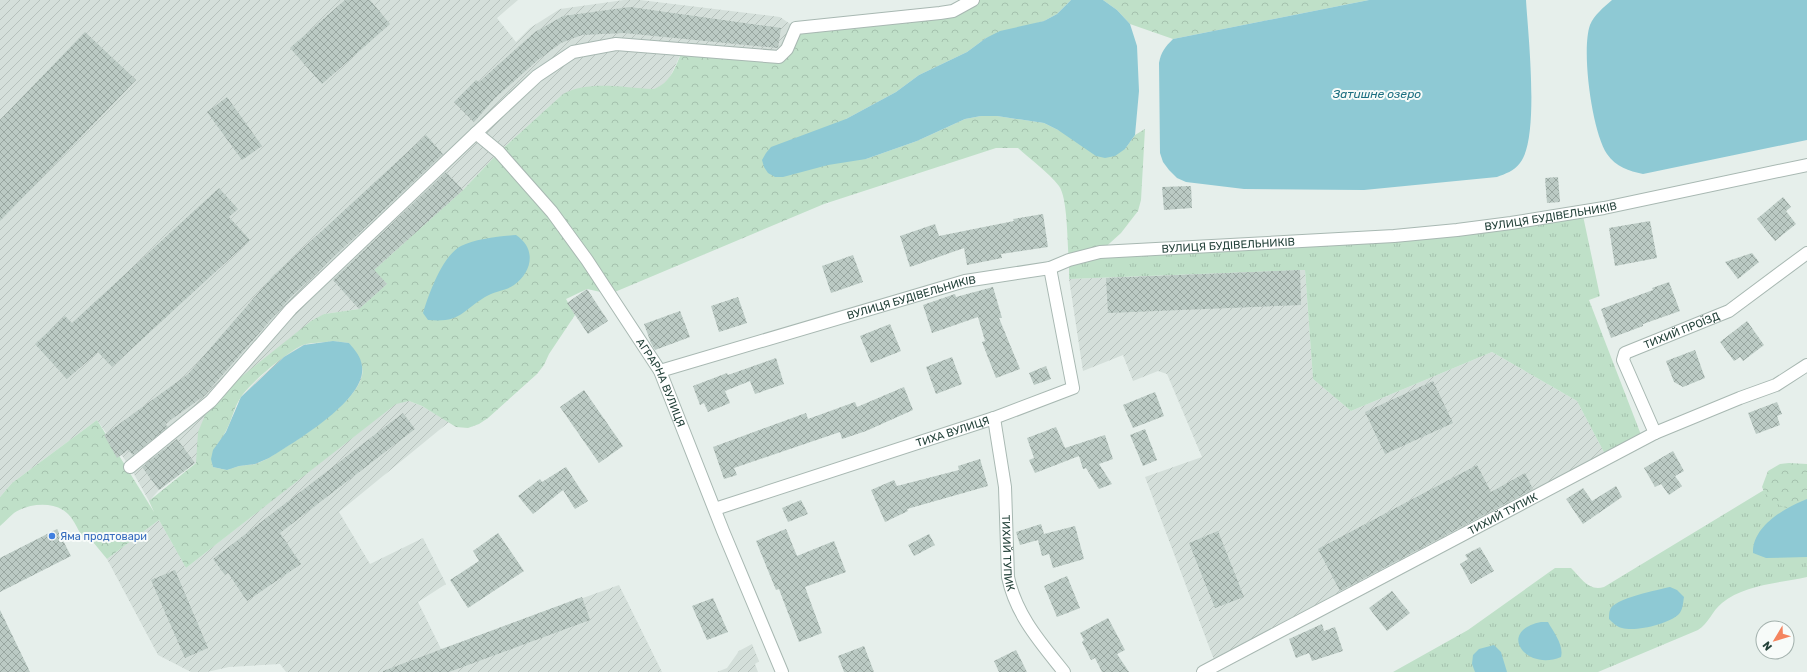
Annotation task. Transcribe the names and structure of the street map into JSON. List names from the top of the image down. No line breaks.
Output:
{"streets":{"street":["ВУЛИЦЯ БУДІВЕЛЬНИКІВ","ТИХИЙ ПРОЇЗД","АГРАРНА ВУЛИЦЯ","ТИХА ВУЛИЦЯ","ТИХИЙ ТУПИК"]},"crossings":[["ВУЛИЦЯ БУДІВЕЛЬНИКІВ","АГРАРНА ВУЛИЦЯ"],["ВУЛИЦЯ БУДІВЕЛЬНИКІВ","ТИХА ВУЛИЦЯ"],["ТИХИЙ ПРОЇЗД","ТИХИЙ ТУПИК"],["АГРАРНА ВУЛИЦЯ","ТИХА ВУЛИЦЯ"],["ТИХА ВУЛИЦЯ","ТИХИЙ ТУПИК"]],"water":["Затишне озеро"],"places":["Яма продтовари"],"north":"bottom left"}
